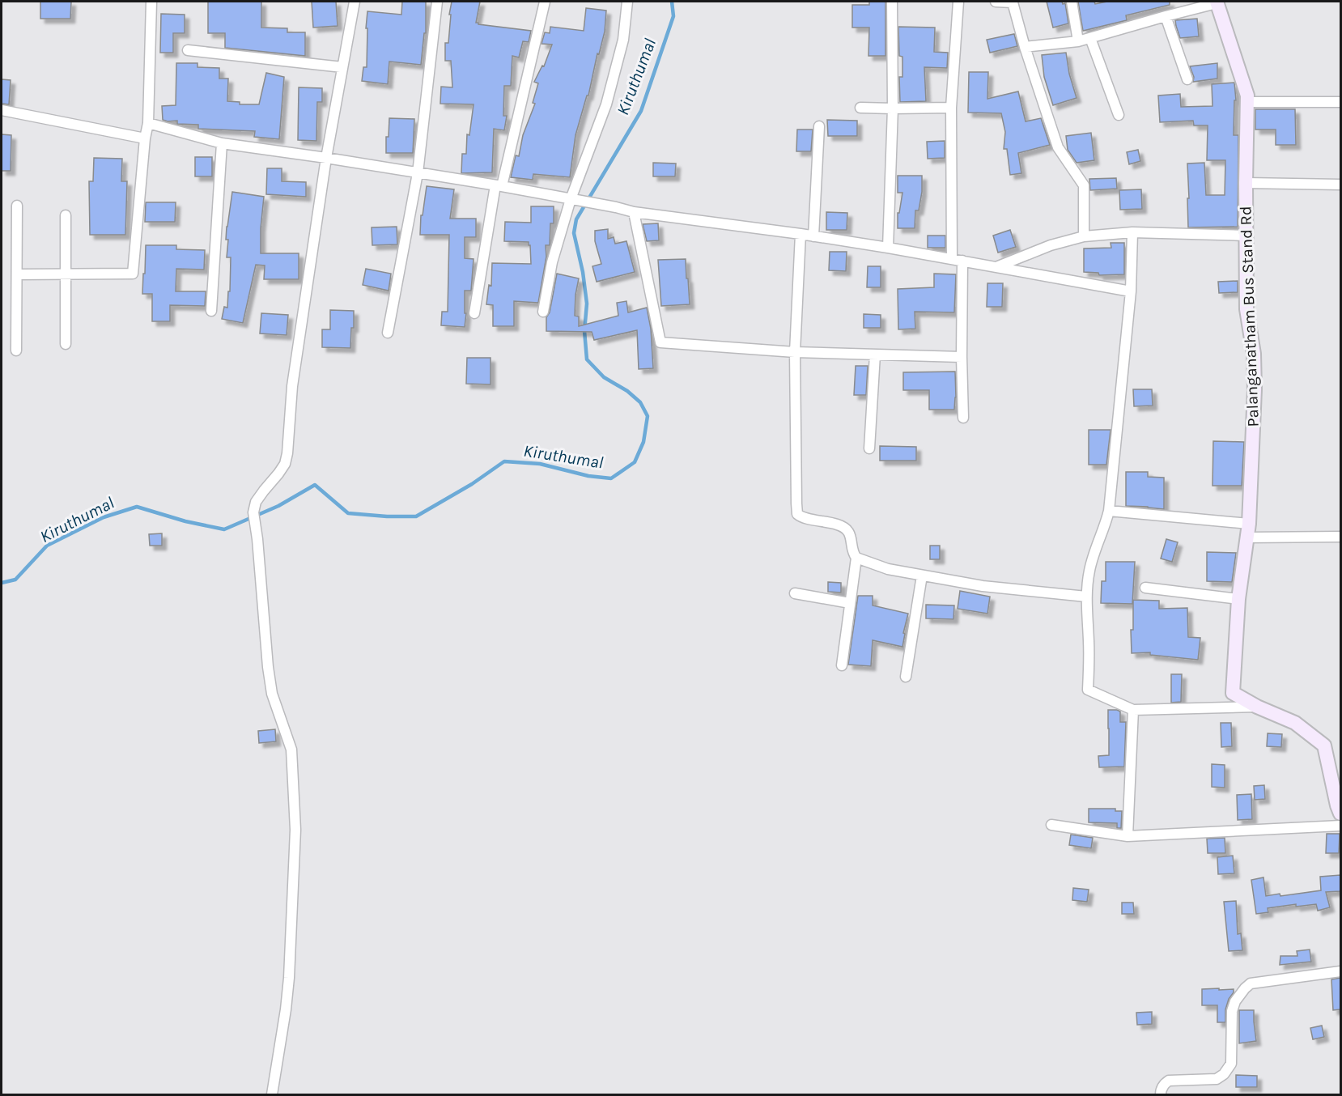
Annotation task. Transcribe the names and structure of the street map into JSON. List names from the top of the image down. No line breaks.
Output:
{"streets":{"street":["Palanganatham Bus Stand Rd"]},"water":["Kiruthumal"]}
